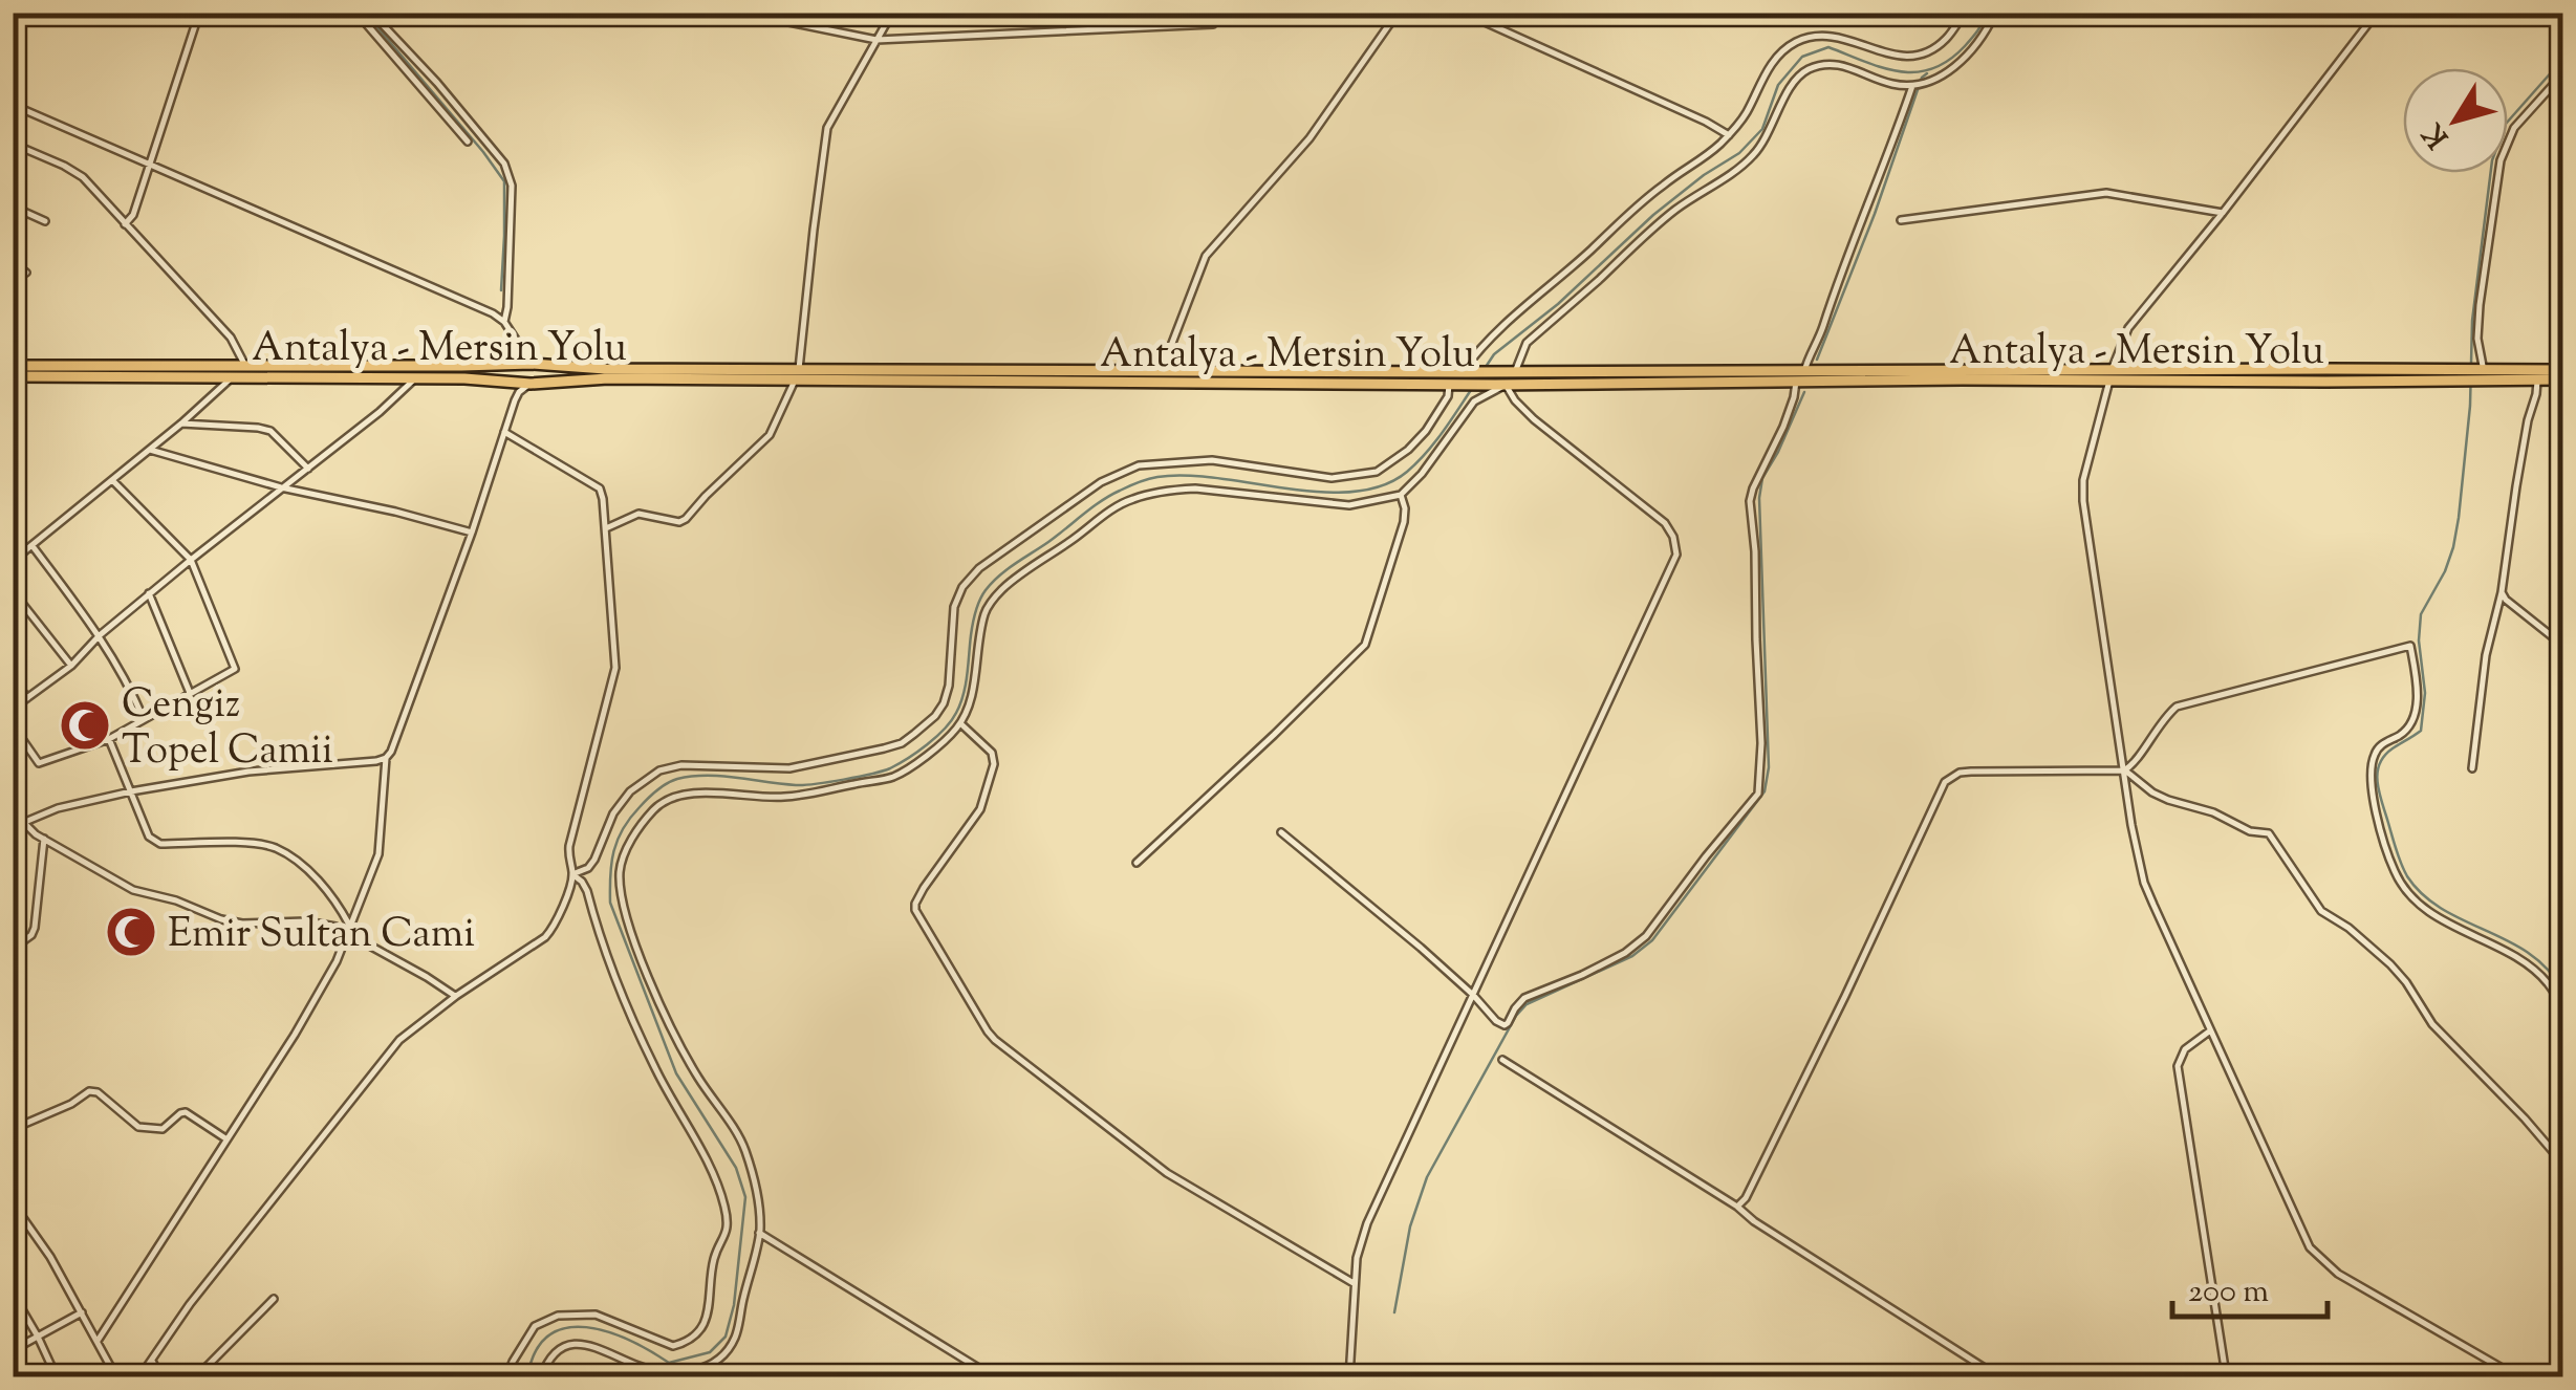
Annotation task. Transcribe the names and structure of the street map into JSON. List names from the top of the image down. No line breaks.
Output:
{"streets":{"highway":["Antalya - Mersin Yolu"]},"places":{"mosque":["Cengiz Topel Camii","Emir Sultan Cami"]},"scale_bar":"200 m","north":"bottom left"}
